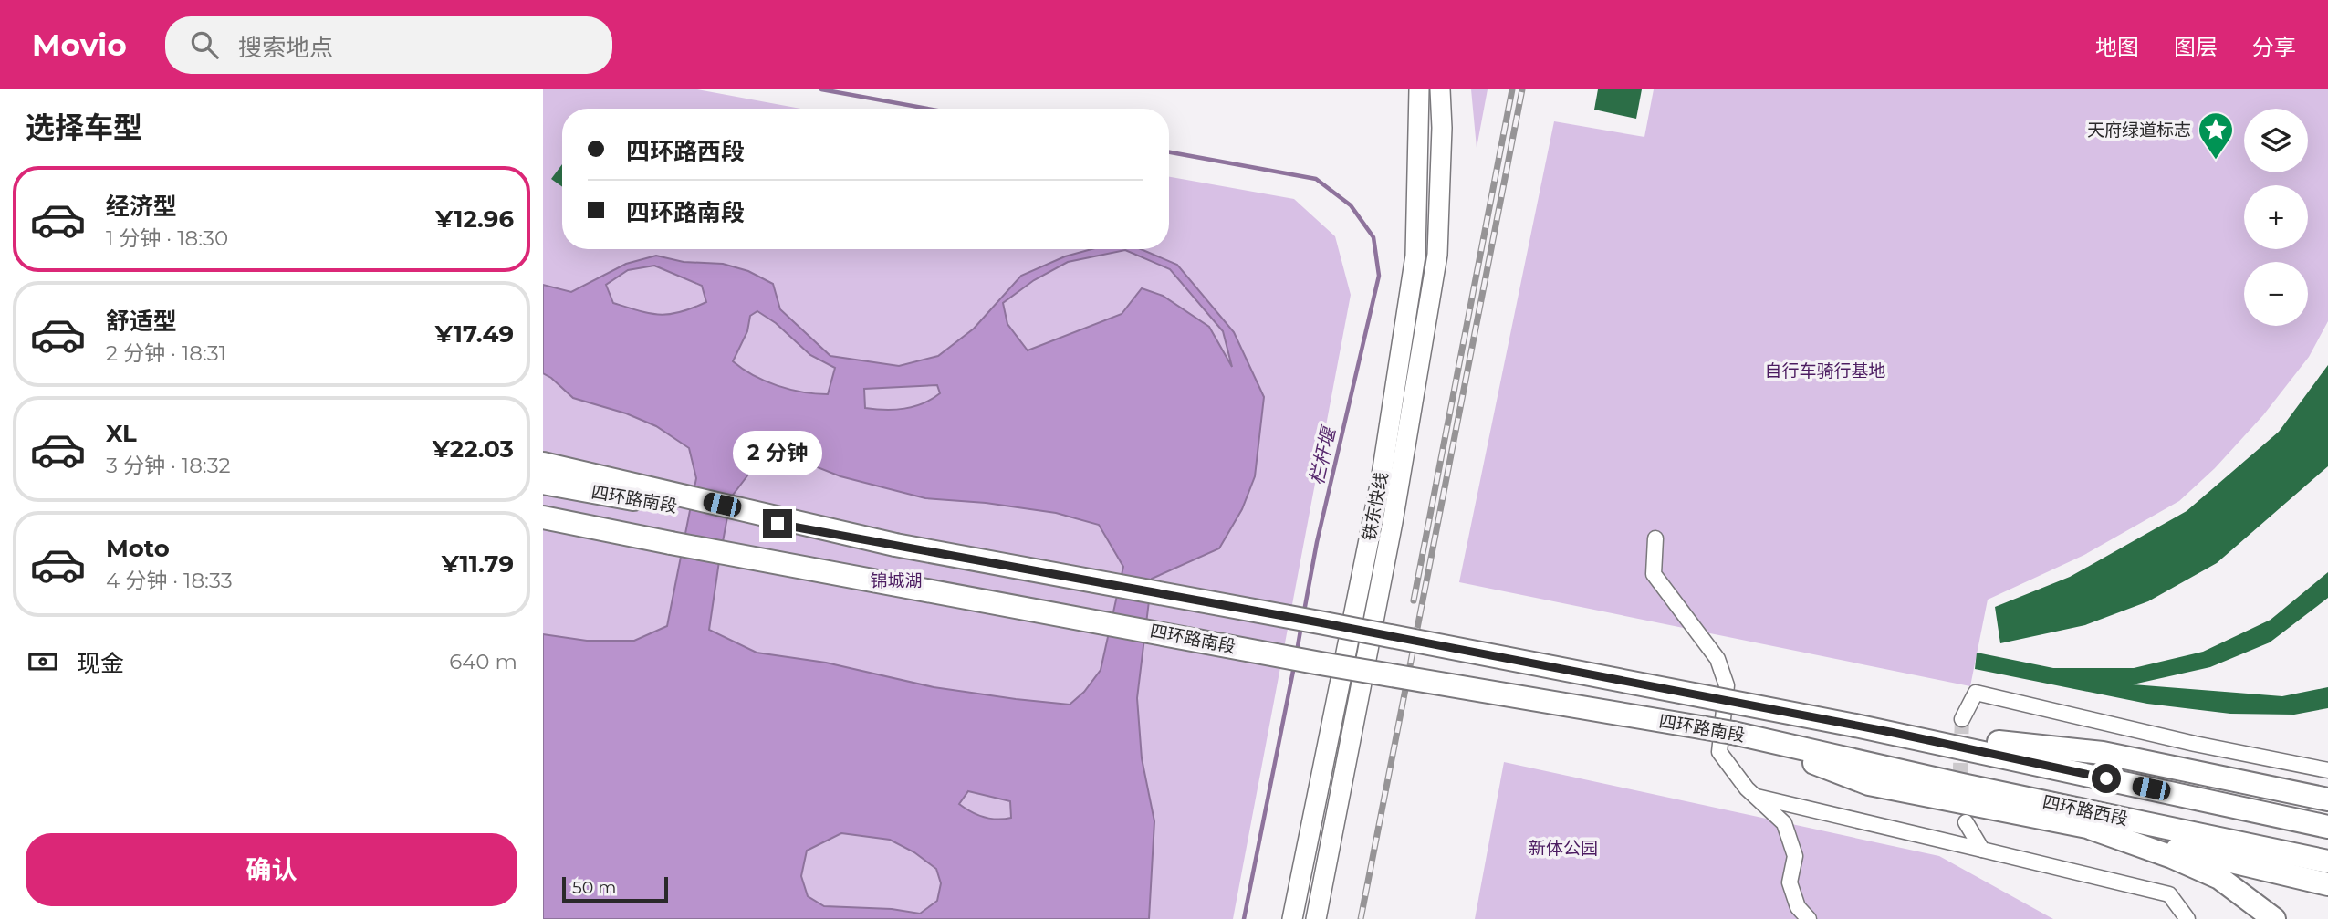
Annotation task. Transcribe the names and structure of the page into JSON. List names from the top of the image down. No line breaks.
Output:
{"streets":{"highway":["四环路南段","四环路西段"],"main road":["铁东快线"]},"crossings":[["四环路南段","四环路西段"]],"water":["栏杆堰"],"parks":["自行车骑行基地","锦城湖","新体公园"],"places":{"place":["天府绿道标志"]},"scale_bar":"50 m","page":{"header":"Movio","search":"搜索地点","nav":["地图","图层","分享"],"heading":"选择车型","map_buttons":["+","−"],"banner":["四环路西段","四环路南段"],"list":[{"name":"经济型","note":"1 分钟 · 18:30","value":"¥12.96"},{"name":"舒适型","note":"2 分钟 · 18:31","value":"¥17.49"},{"name":"XL","note":"3 分钟 · 18:32","value":"¥22.03"},{"name":"Moto","note":"4 分钟 · 18:33","value":"¥11.79"}],"bubble":"2 分钟","pay":["现金","640 m"],"buttons":"确认","scale":"50 m"}}
